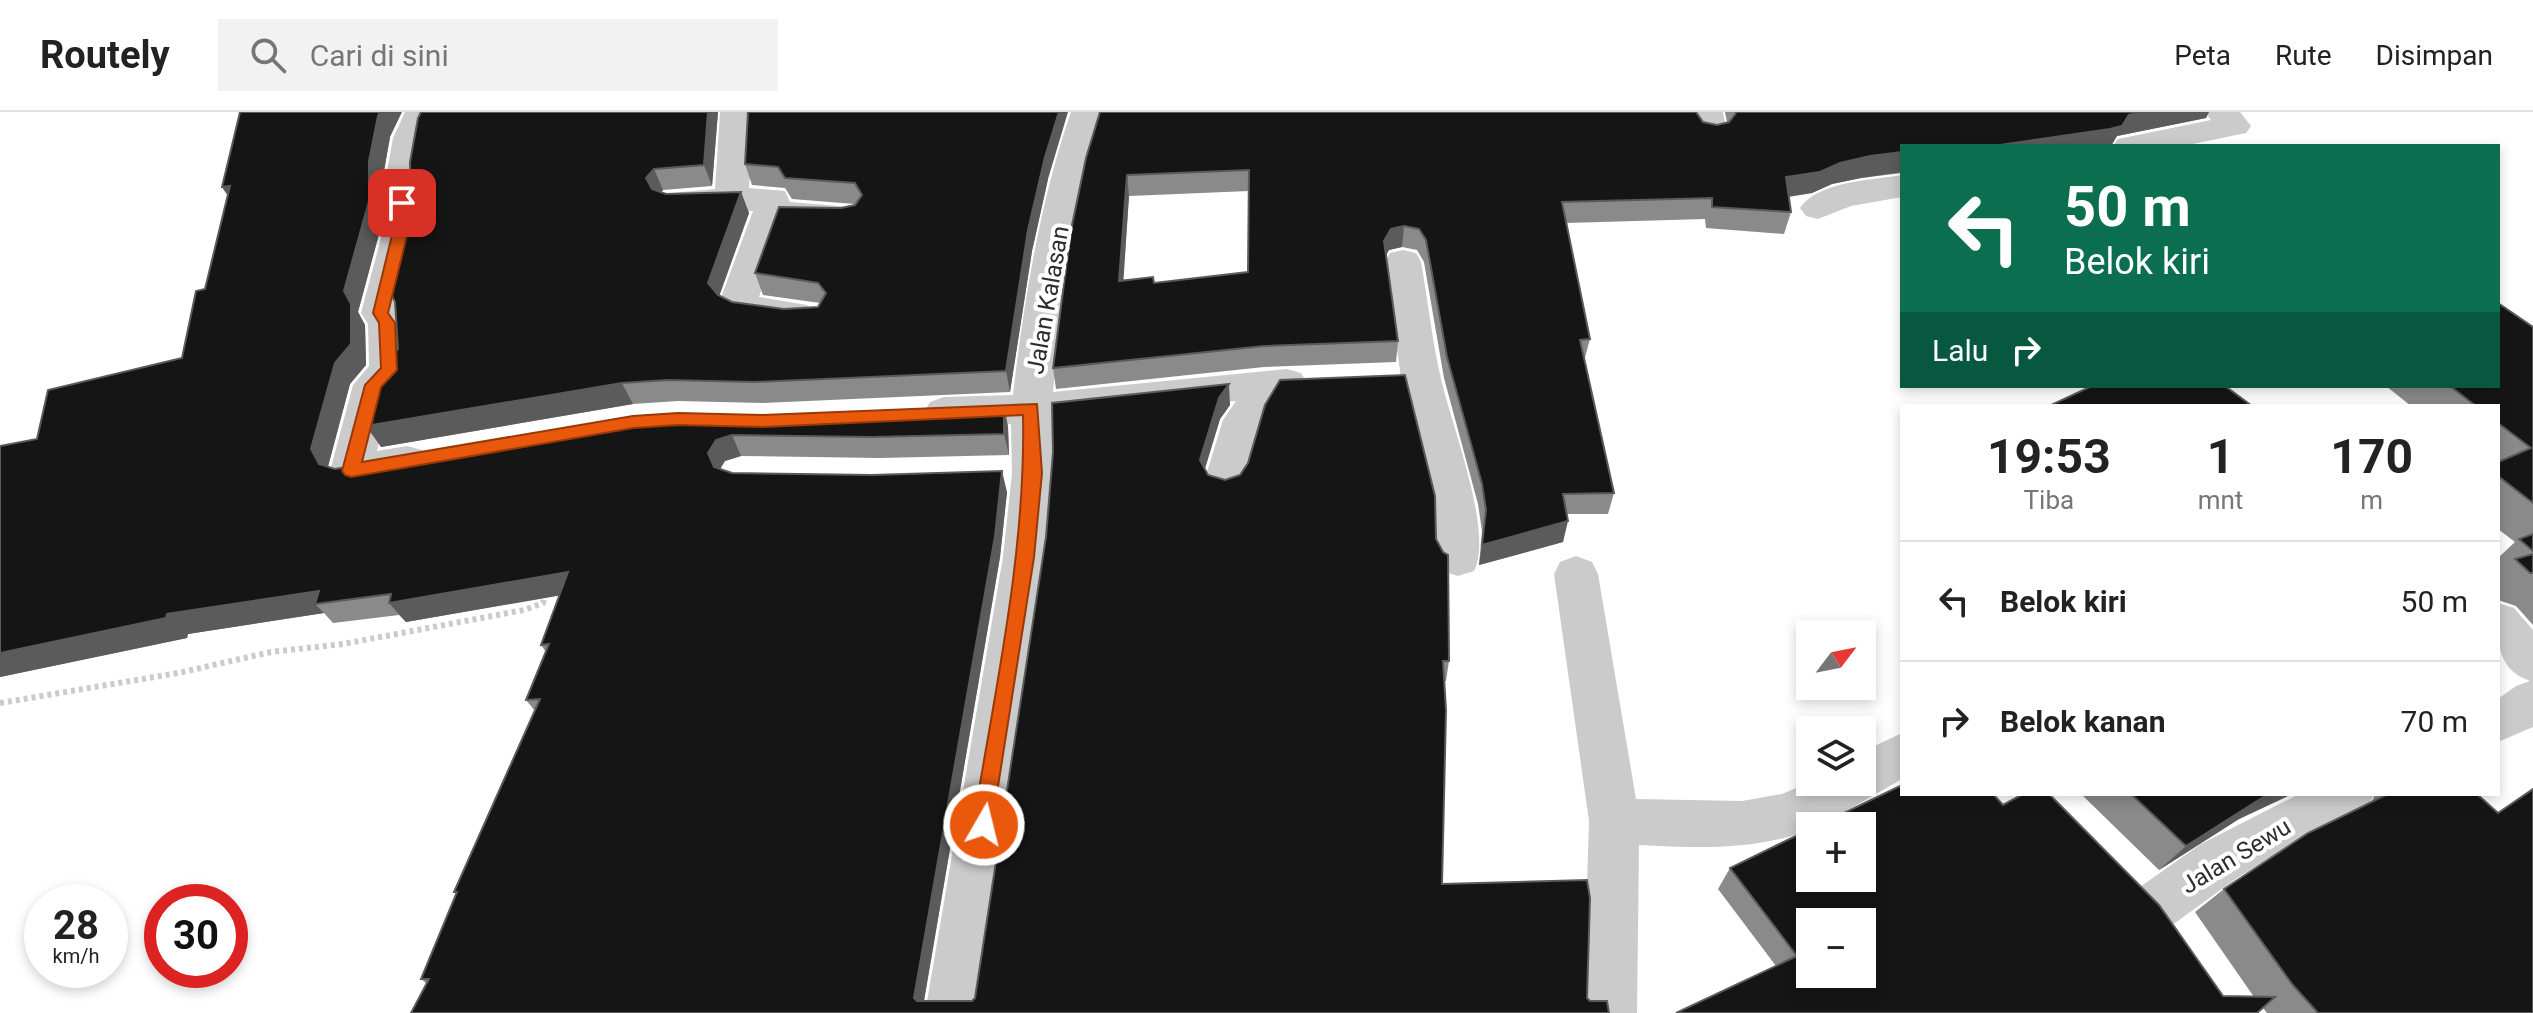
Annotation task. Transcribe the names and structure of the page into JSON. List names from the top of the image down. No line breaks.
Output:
{"streets":{"street":["Jalan Kalasan","Jalan Sewu"]},"north":"top right","page":{"header":"Routely","search":"Cari di sini","nav":["Peta","Rute","Disimpan"],"turn":["50 m","Belok kiri"],"then":"Lalu","eta":["19:53","Tiba","1","mnt","170","m"],"list":[{"name":"Belok kiri","value":"50 m"},{"name":"Belok kanan","value":"70 m"}],"map_buttons":["+","−"],"speed":"28 km/h","limit":"30"}}
